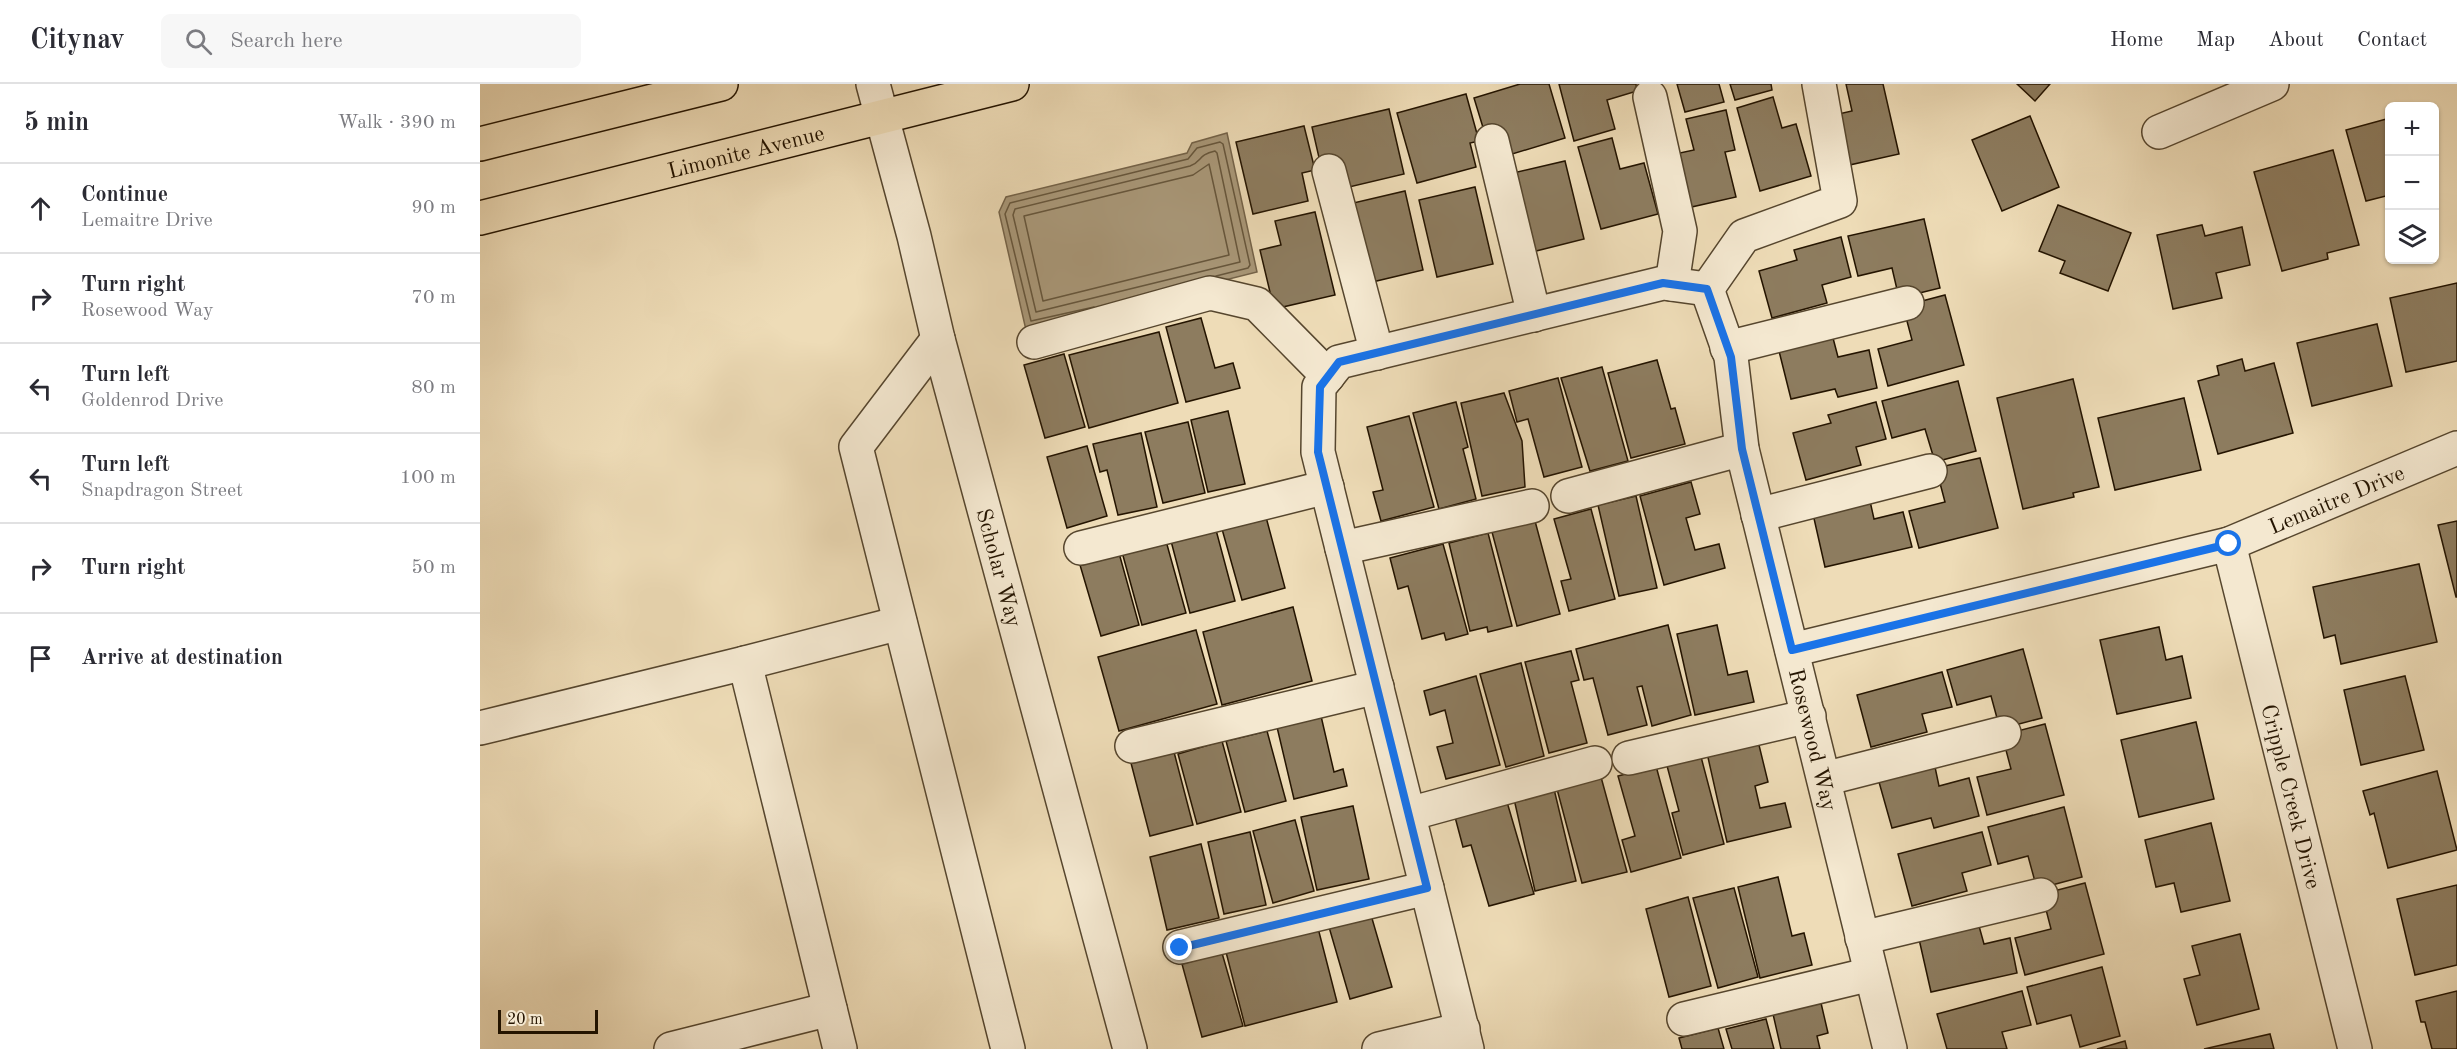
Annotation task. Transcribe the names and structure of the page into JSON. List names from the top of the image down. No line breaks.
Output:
{"streets":{"main road":["Limonite Avenue"],"street":["Lemaitre Drive","Scholar Way","Rosewood Way","Cripple Creek Drive"]},"crossings":[["Limonite Avenue","Scholar Way"],["Lemaitre Drive","Rosewood Way"],["Lemaitre Drive","Cripple Creek Drive"]],"scale_bar":"20 m","page":{"header":"Citynav","search":"Search here","nav":["Home","Map","About","Contact"],"heading":["5 min","Walk · 390 m"],"map_buttons":["+","−"],"list":[["Continue","Lemaitre Drive","90 m"],["Turn right","Rosewood Way","70 m"],["Turn left","Goldenrod Drive","80 m"],["Turn left","Snapdragon Street","100 m"],["Turn right","50 m"],"Arrive at destination"],"scale":"20 m"}}
